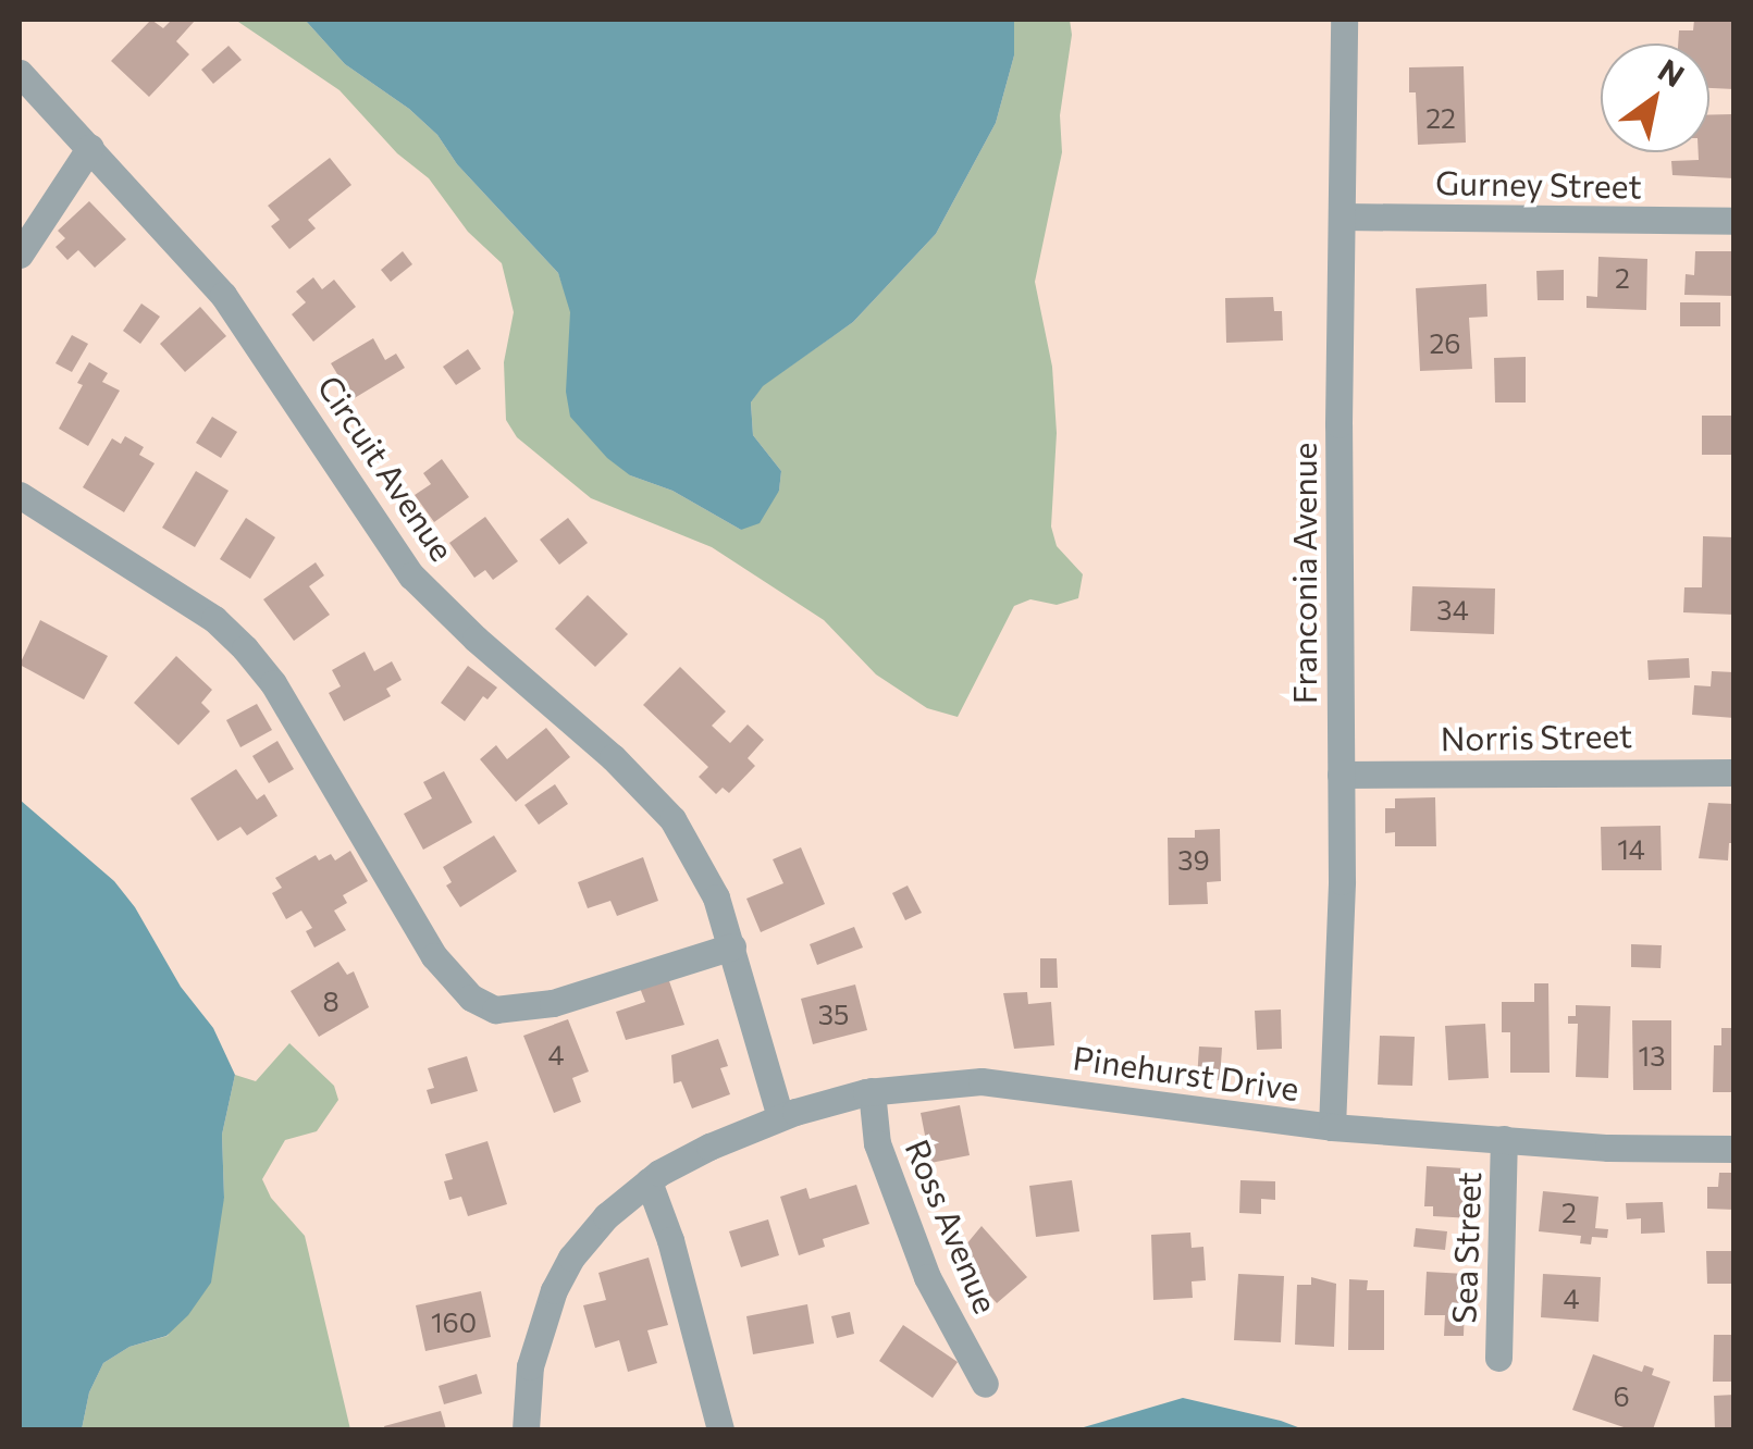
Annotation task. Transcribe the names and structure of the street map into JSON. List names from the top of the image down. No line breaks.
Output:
{"streets":{"street":["Gurney Street","Circuit Avenue","Franconia Avenue","Norris Street","Pinehurst Drive","Ross Avenue","Sea Street"]},"crossings":[["Gurney Street","Franconia Avenue"],["Circuit Avenue","Pinehurst Drive"],["Franconia Avenue","Norris Street"],["Franconia Avenue","Pinehurst Drive"],["Pinehurst Drive","Ross Avenue"],["Pinehurst Drive","Sea Street"]],"house_numbers":["22","2","26","34","14","39","8","35","4","13","2","4","160","6"],"north":"top right"}
